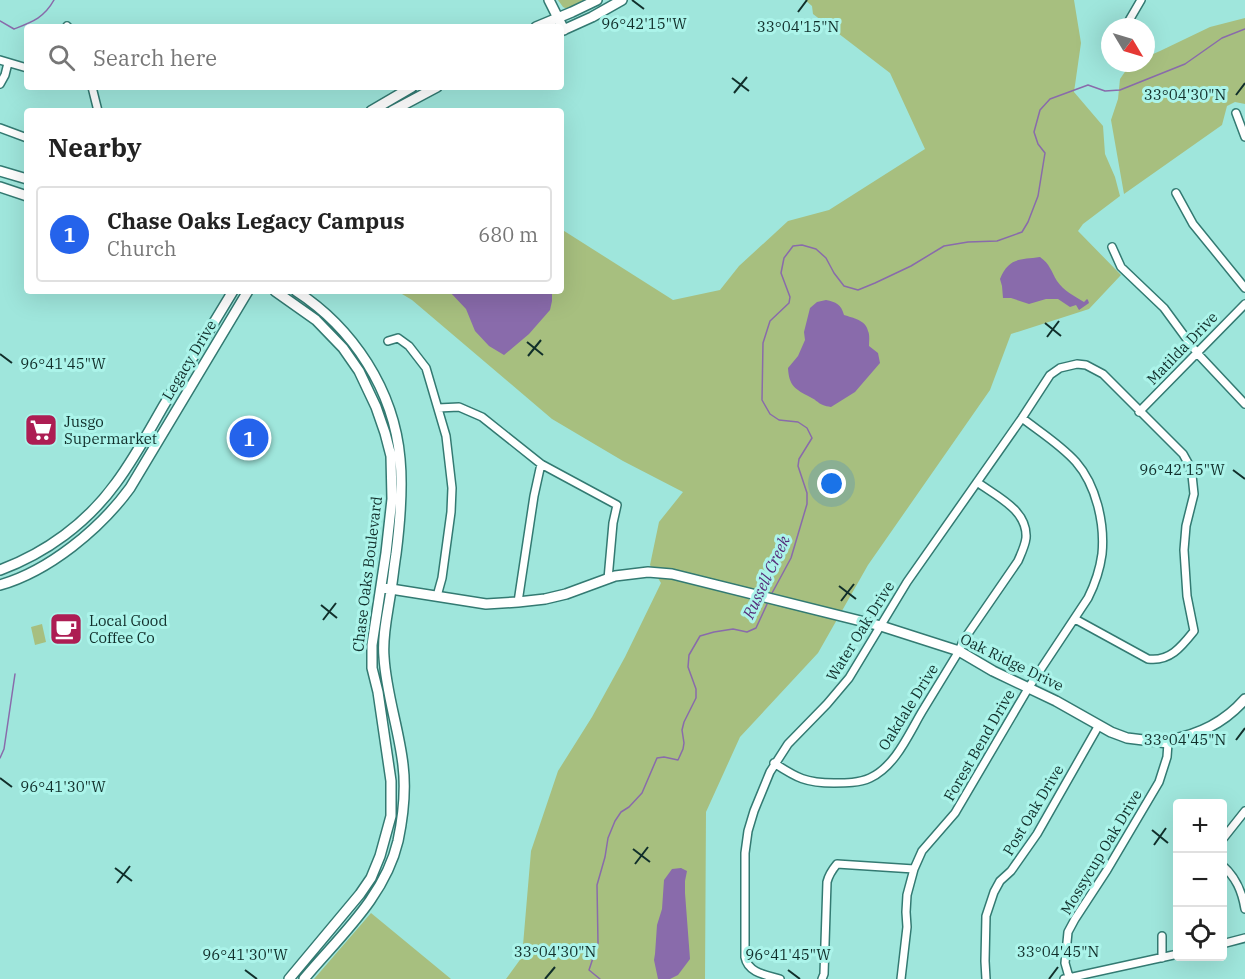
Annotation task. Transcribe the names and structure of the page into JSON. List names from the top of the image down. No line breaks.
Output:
{"streets":{"street":["Matilda Drive","Legacy Drive","Chase Oaks Boulevard","Water Oak Drive","Oak Ridge Drive","Oakdale Drive","Forest Bend Drive","Post Oak Drive","Mossycup Oak Drive"]},"crossings":[["Matilda Drive","Water Oak Drive"],["Chase Oaks Boulevard","Oak Ridge Drive"],["Water Oak Drive","Oak Ridge Drive"],["Water Oak Drive","Oakdale Drive"],["Water Oak Drive","Forest Bend Drive"],["Oak Ridge Drive","Oakdale Drive"],["Oak Ridge Drive","Forest Bend Drive"],["Oak Ridge Drive","Post Oak Drive"],["Oak Ridge Drive","Mossycup Oak Drive"]],"water":["Russell Creek"],"places":{"supermarket":["Jusgo Supermarket"],"cafe":["Local Good Coffee Co"]},"north":"bottom right","page":{"search":"Search here","heading":"Nearby","list":[{"mark":"1","name":"Chase Oaks Legacy Campus","note":"Church","value":"680 m"}],"pins":"1","map_buttons":["+","−"]},"coordinates":["96°42'15\"W","33°04'15\"N","33°04'30\"N","96°41'45\"W","33°04'45\"N","96°41'30\"W"]}
